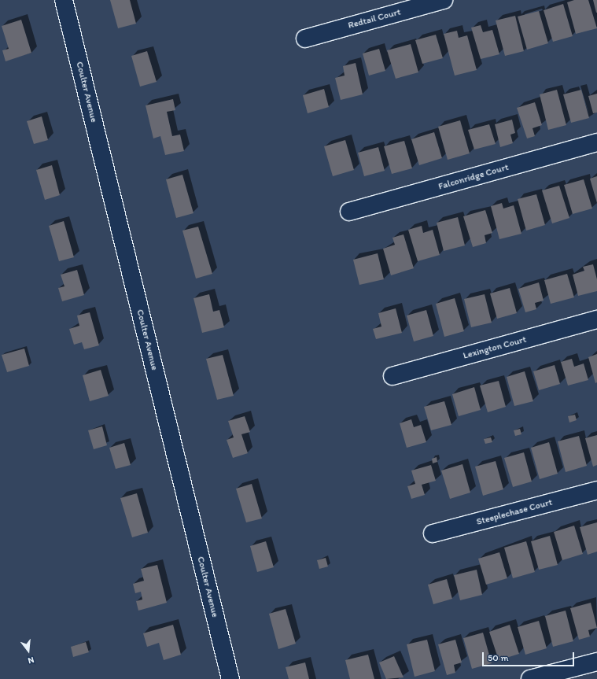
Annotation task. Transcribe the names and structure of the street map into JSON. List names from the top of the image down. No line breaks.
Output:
{"streets":{"street":["Redtail Court","Coulter Avenue","Falconridge Court","Lexington Court","Steeplechase Court"]},"scale_bar":"50 m","north":"bottom"}
